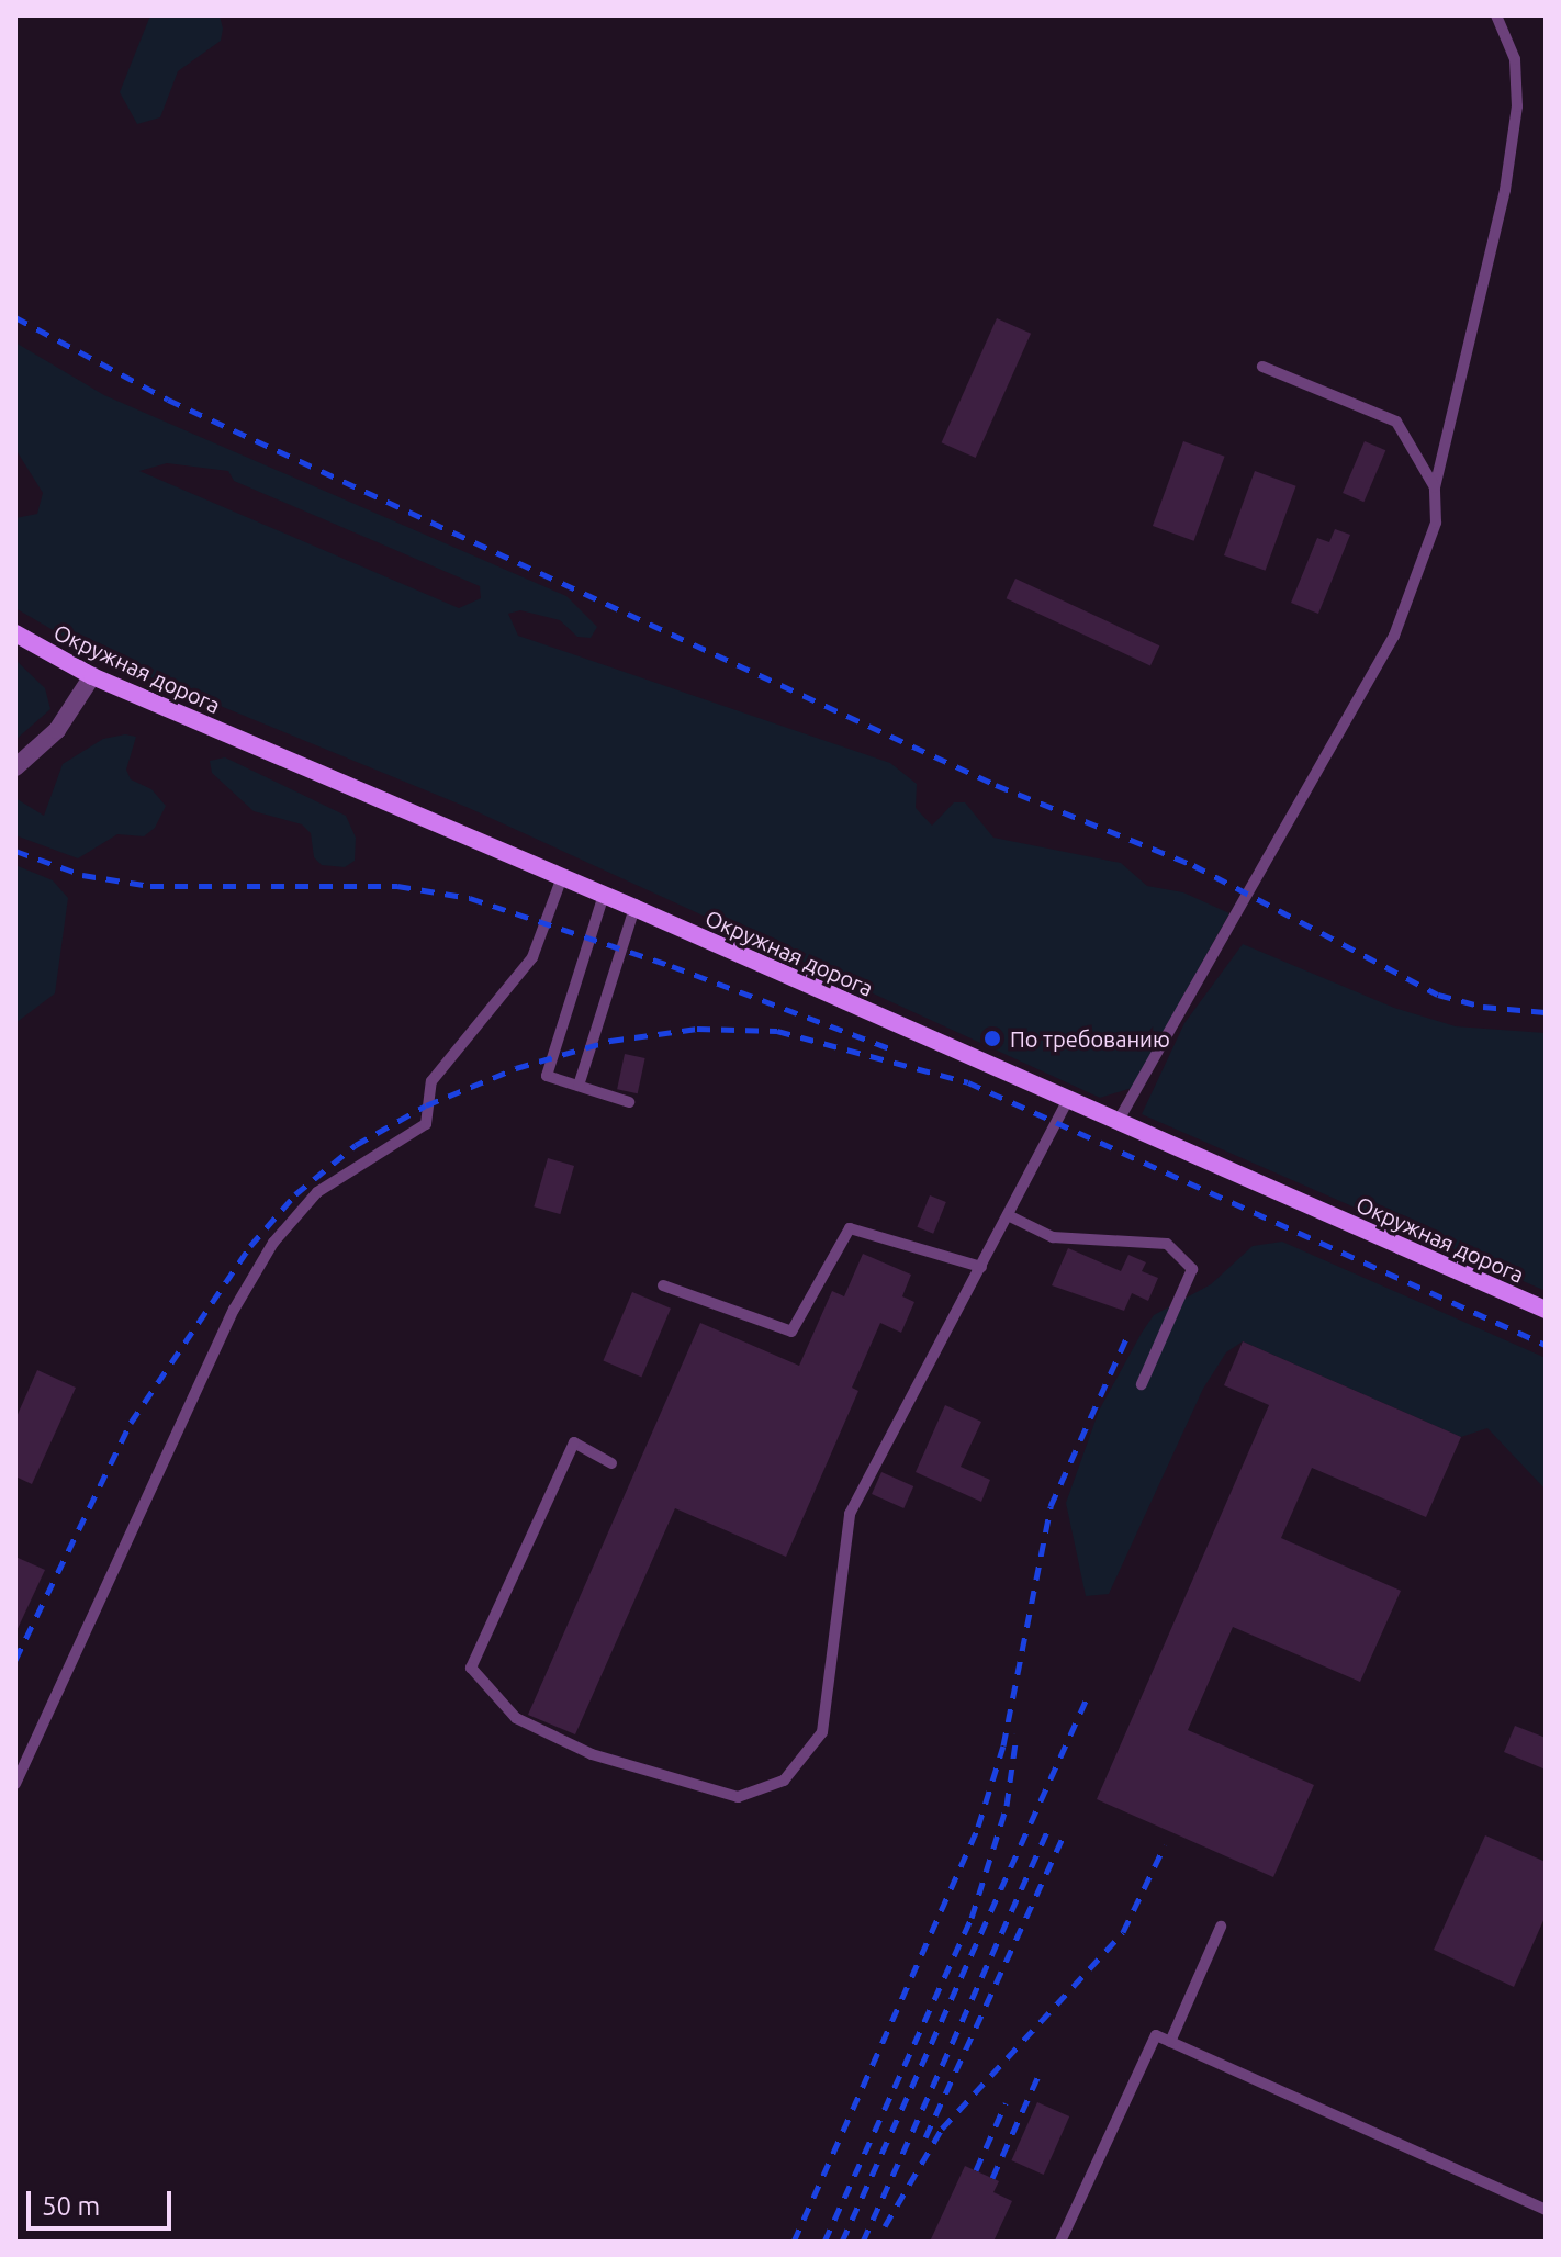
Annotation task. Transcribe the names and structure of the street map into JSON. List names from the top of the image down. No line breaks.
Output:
{"streets":{"main road":["Окружная дорога"]},"places":["По требованию"],"scale_bar":"50 m"}
